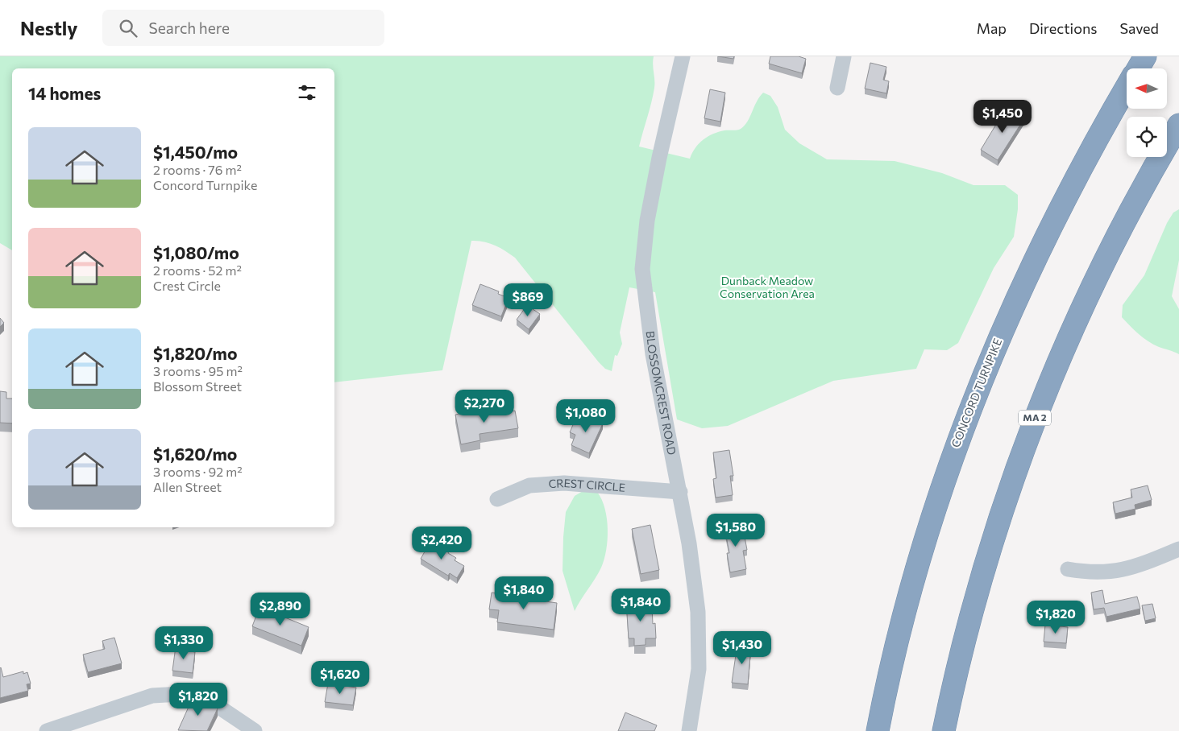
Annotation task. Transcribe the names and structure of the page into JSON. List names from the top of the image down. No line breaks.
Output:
{"streets":{"highway":["CONCORD TURNPIKE","MA 2"],"street":["BLOSSOMCREST ROAD","CREST CIRCLE"]},"crossings":[["BLOSSOMCREST ROAD","CREST CIRCLE"]],"parks":["Dunback Meadow Conservation Area"],"north":"left","page":{"header":"Nestly","search":"Search here","nav":["Map","Directions","Saved"],"heading":"14 homes","price":["$1,450","$869","$2,270","$1,080","$1,580","$2,420","$1,840","$1,840","$2,890","$1,820","$1,330","$1,430","$1,620","$1,820"],"list":[{"name":"$1,450/mo","note":"2 rooms · 76 m² · Concord Turnpike"},{"name":"$1,080/mo","note":"2 rooms · 52 m² · Crest Circle"},{"name":"$1,820/mo","note":"3 rooms · 95 m² · Blossom Street"},{"name":"$1,620/mo","note":"3 rooms · 92 m² · Allen Street"}]}}
